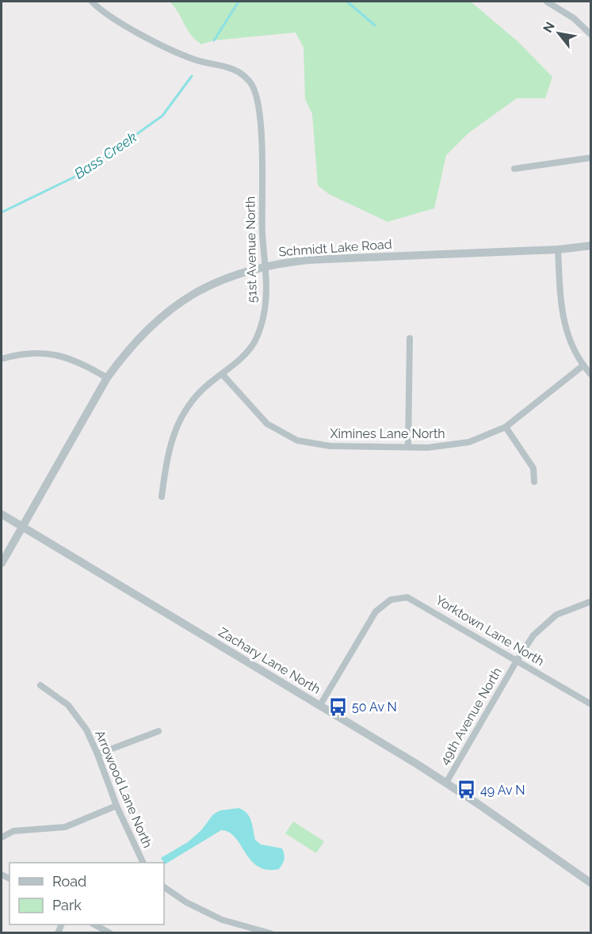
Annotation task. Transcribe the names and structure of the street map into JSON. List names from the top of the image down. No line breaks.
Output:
{"streets":{"street":["Schmidt Lake Road","51st Avenue North","Ximines Lane North","Yorktown Lane North","Zachary Lane North","49th Avenue North","Arrowood Lane North"]},"crossings":[["Schmidt Lake Road","51st Avenue North"],["Schmidt Lake Road","Zachary Lane North"],["51st Avenue North","Ximines Lane North"],["Yorktown Lane North","Zachary Lane North"],["Yorktown Lane North","49th Avenue North"],["Zachary Lane North","49th Avenue North"]],"water":["Bass Creek"],"places":{"bus stop":["50 Av N","49 Av N"]},"legend":["Road","Park"],"north":"top left"}
